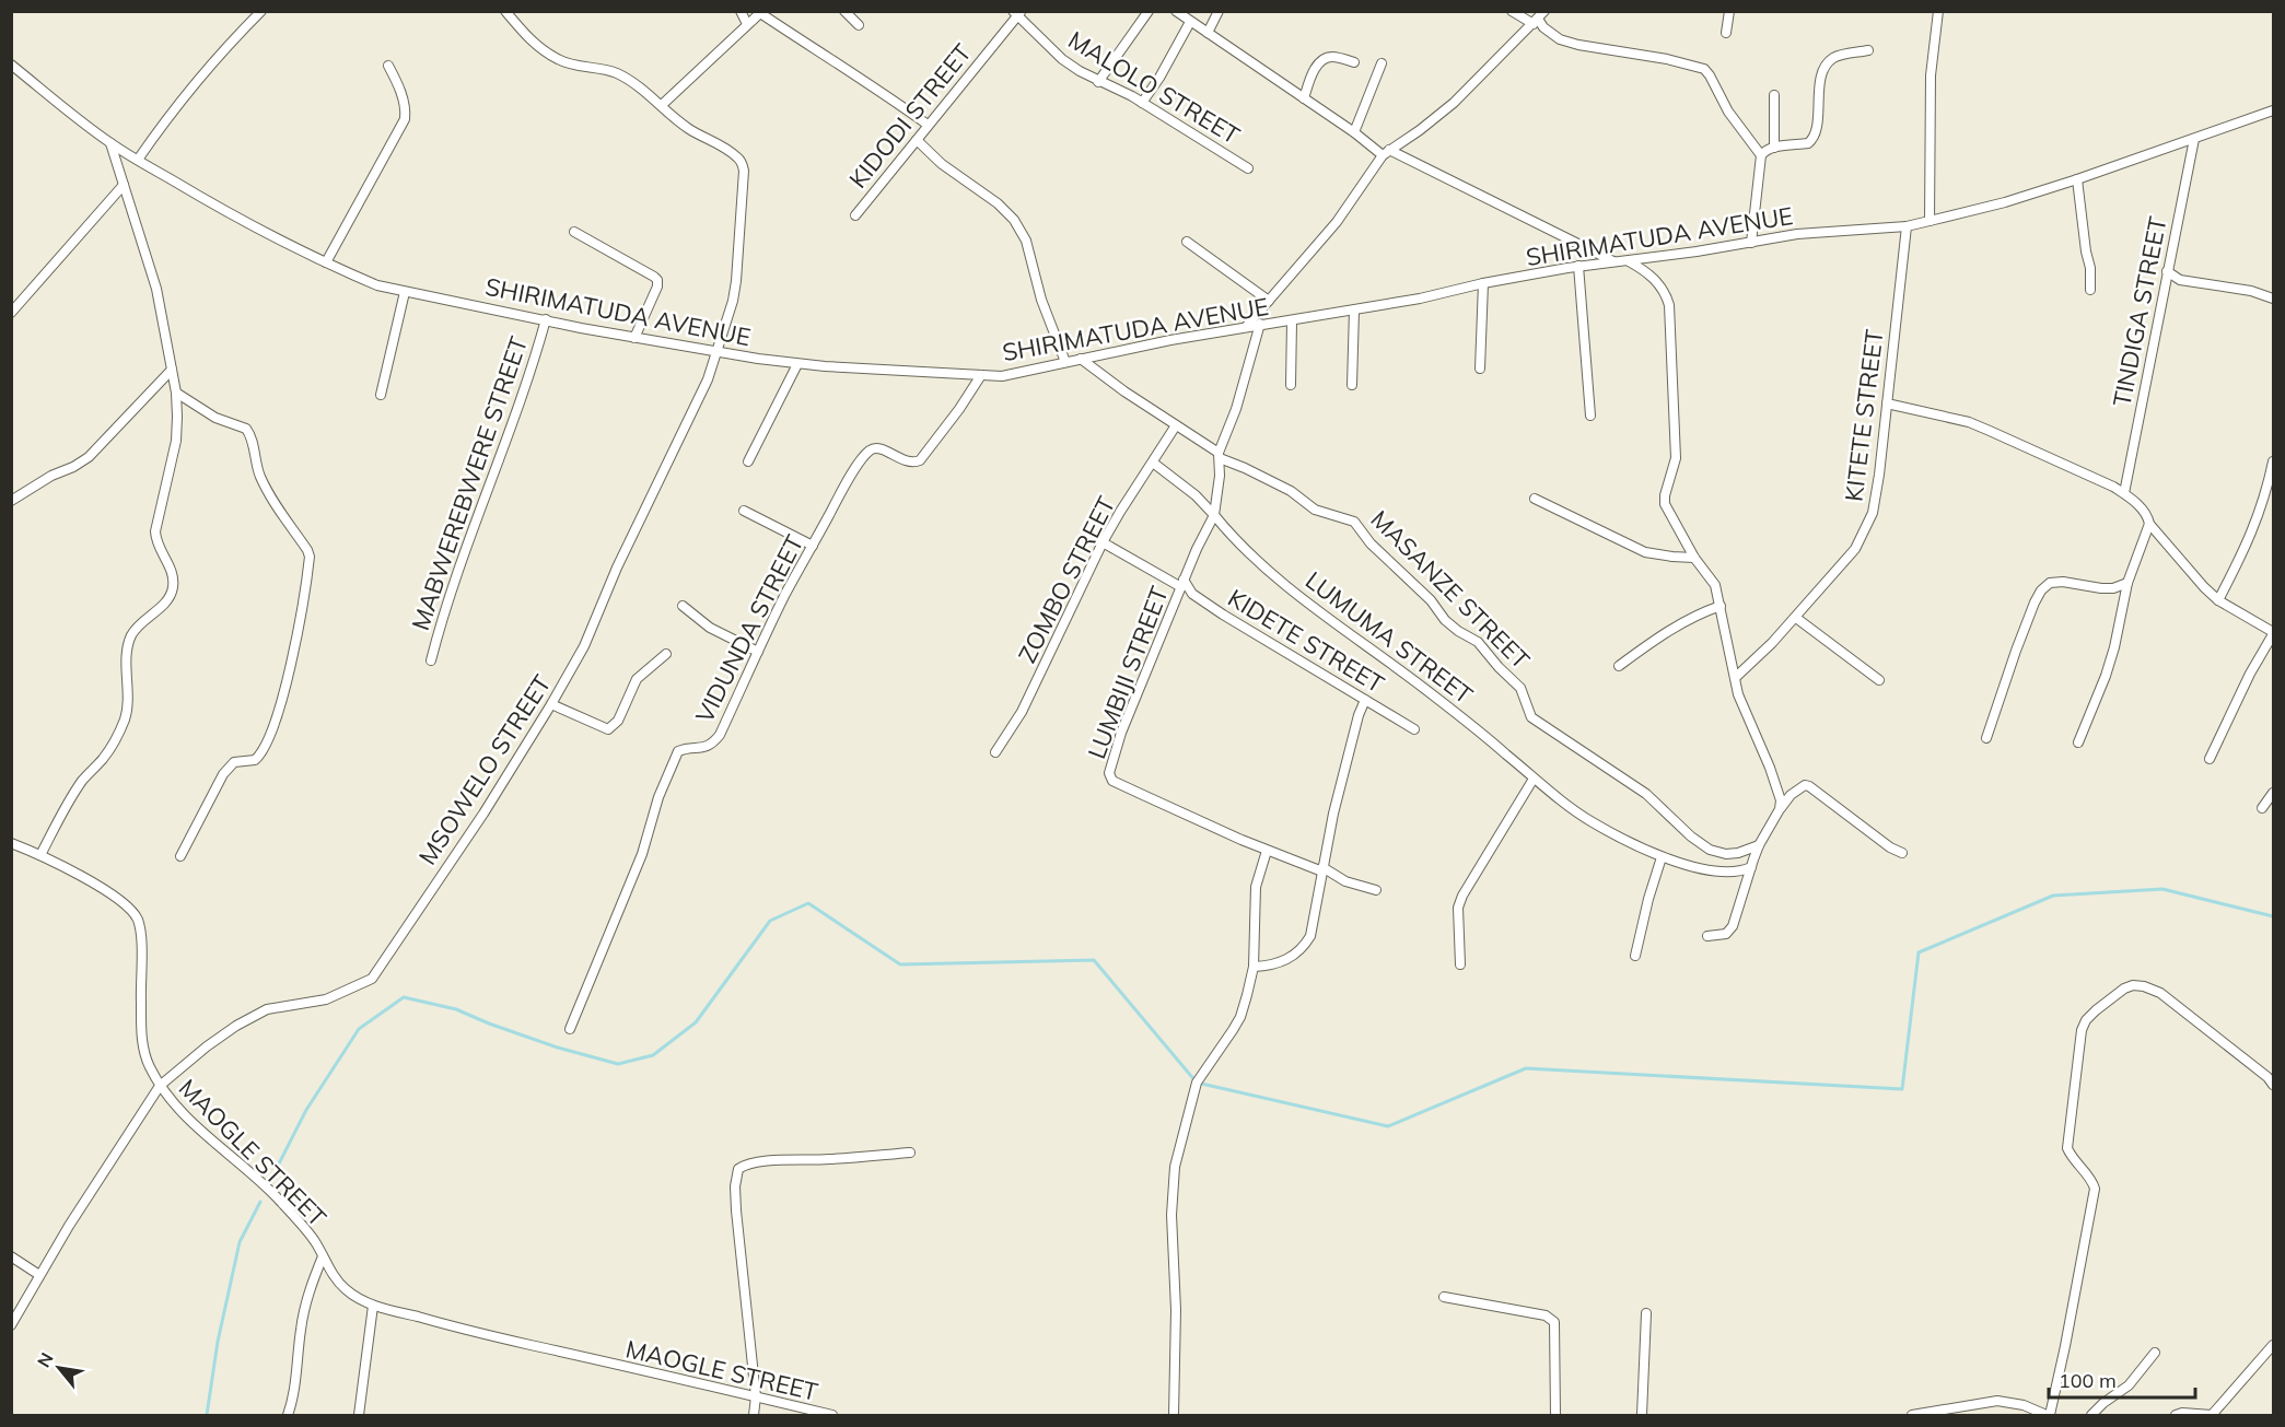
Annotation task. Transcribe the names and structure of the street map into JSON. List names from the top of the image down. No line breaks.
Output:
{"streets":{"street":["MALOLO STREET","KIDODI STREET","SHIRIMATUDA AVENUE","TINDIGA STREET","KITETE STREET","MABWEREBWERE STREET","ZOMBO STREET","MASANZE STREET","VIDUNDA STREET","LUMUMA STREET","KIDETE STREET","LUMBIJI STREET","MSOWELO STREET","MAOGLE STREET"]},"crossings":[["MALOLO STREET","KIDODI STREET"],["SHIRIMATUDA AVENUE","TINDIGA STREET"],["SHIRIMATUDA AVENUE","KITETE STREET"],["SHIRIMATUDA AVENUE","MABWEREBWERE STREET"],["SHIRIMATUDA AVENUE","VIDUNDA STREET"],["SHIRIMATUDA AVENUE","MSOWELO STREET"],["ZOMBO STREET","LUMUMA STREET"],["ZOMBO STREET","KIDETE STREET"],["LUMUMA STREET","LUMBIJI STREET"],["KIDETE STREET","LUMBIJI STREET"],["MSOWELO STREET","MAOGLE STREET"]],"scale_bar":"100 m","north":"top left"}
